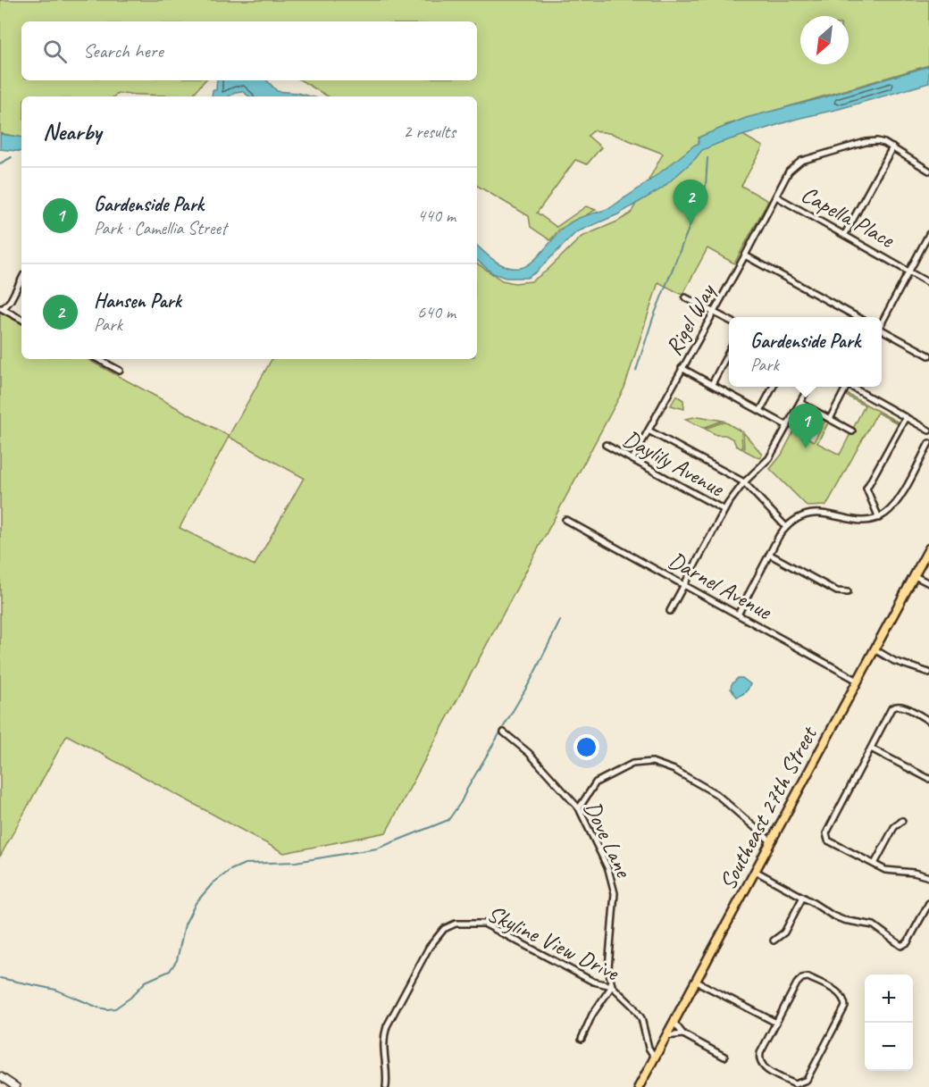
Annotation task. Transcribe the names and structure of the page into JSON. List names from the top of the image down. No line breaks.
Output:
{"streets":{"main road":["Southeast 27th Street"],"street":["Capella Place","Rigel Way","Daylily Avenue","Darnel Avenue","Dove Lane","Skyline View Drive"]},"crossings":[["Capella Place","Rigel Way"],["Rigel Way","Daylily Avenue"],["Darnel Avenue","Southeast 27th Street"],["Southeast 27th Street","Skyline View Drive"],["Dove Lane","Skyline View Drive"]],"north":"bottom left","page":{"search":"Search here","heading":["Nearby","2 results"],"list":[{"mark":"1","name":"Gardenside Park","note":"Park · Camellia Street","value":"440 m"},{"mark":"2","name":"Hansen Park","note":"Park","value":"640 m"}],"pins":["2","1"],"popup":["Gardenside Park","Park"],"map_buttons":["+","−"]}}
